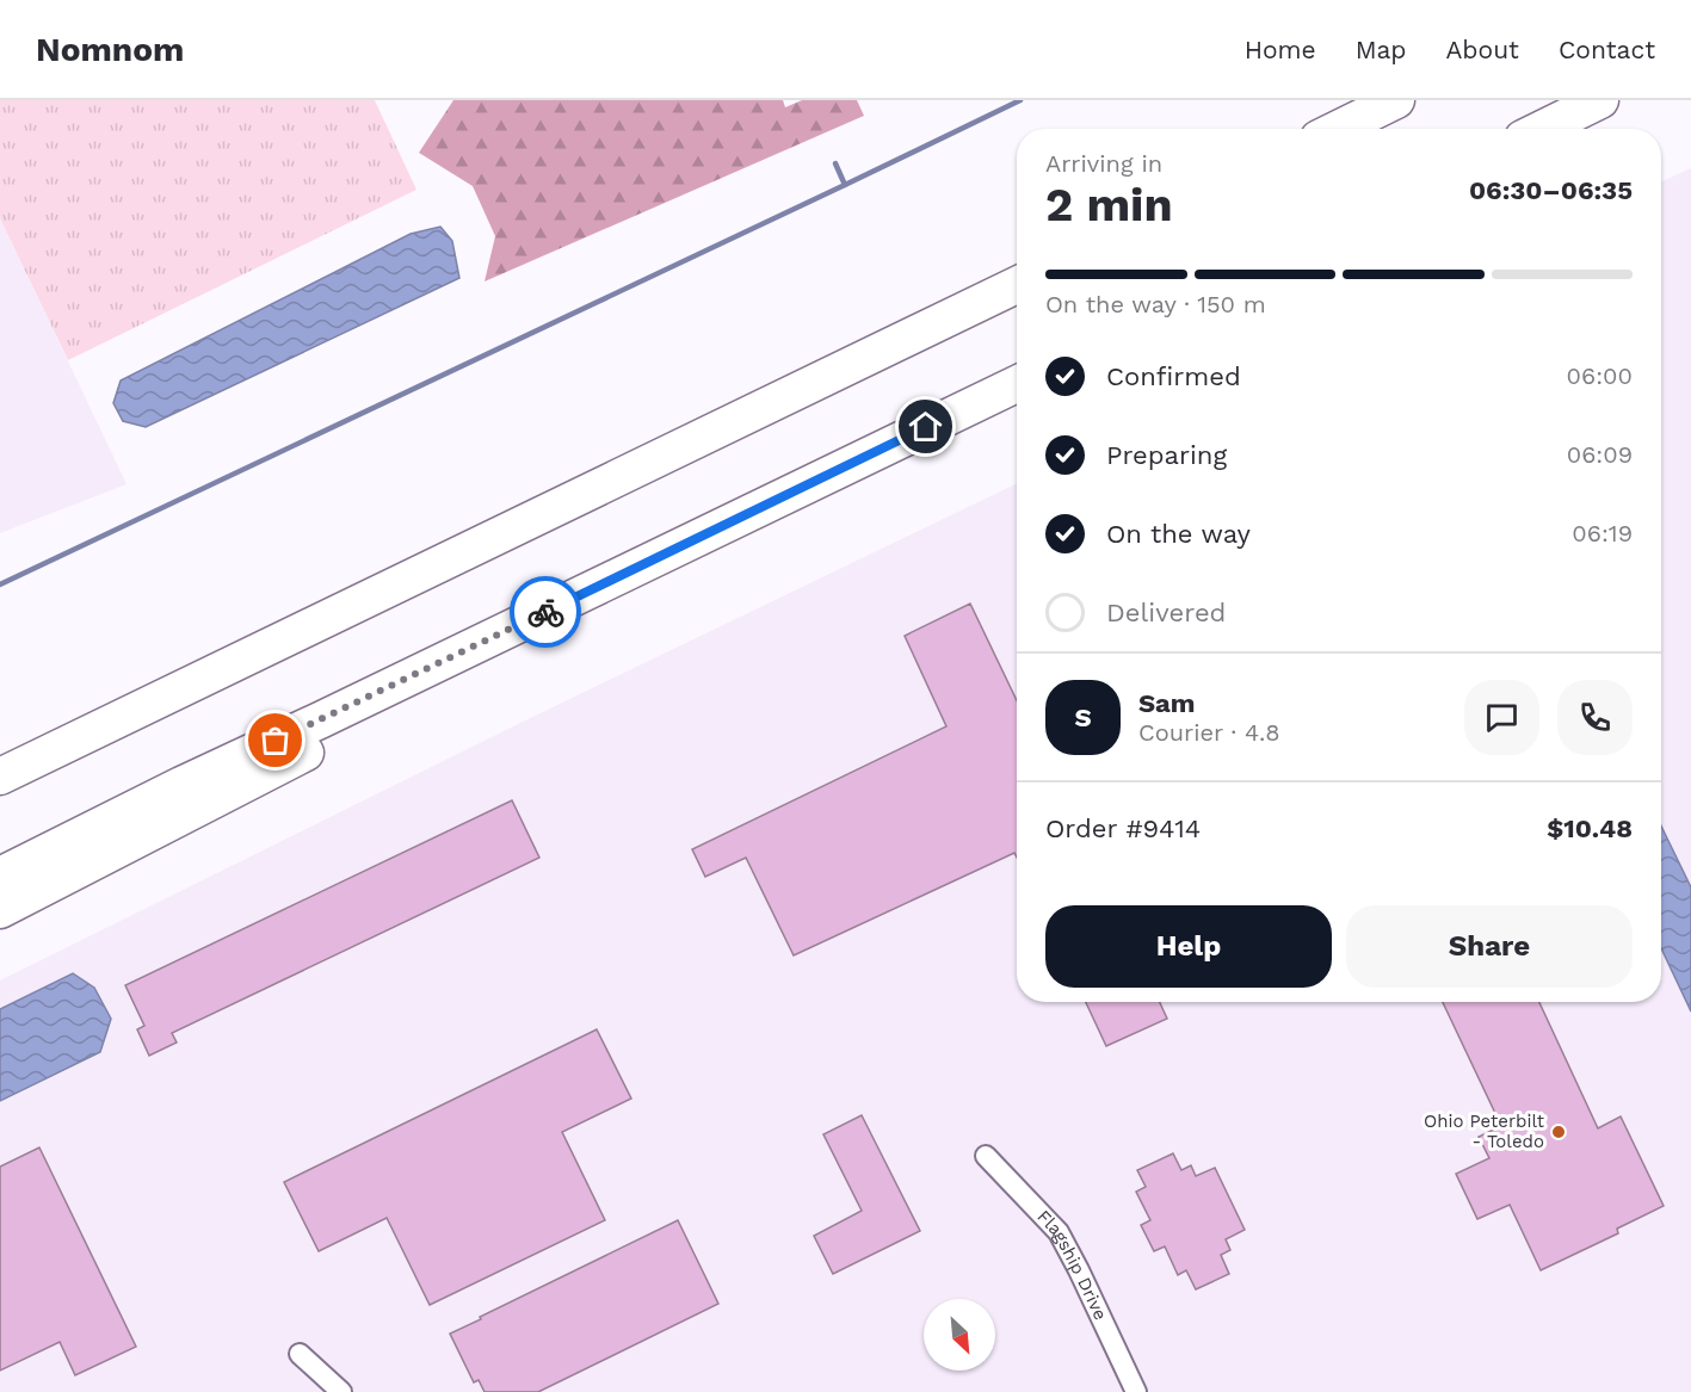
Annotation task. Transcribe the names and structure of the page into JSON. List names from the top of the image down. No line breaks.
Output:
{"streets":{"street":["Flagship Drive"]},"places":["Ohio Peterbilt - Toledo"],"north":"bottom right","page":{"header":"Nomnom","nav":["Home","Map","About","Contact"],"heading":["2 min","Arriving in","06:30–06:35"],"panel":["Sam","Courier · 4.8","Order #9414","$10.48"],"bar":"On the way · 150 m","list":[["Confirmed","06:00"],["Preparing","06:09"],["On the way","06:19"],"Delivered"],"round":"S","buttons":["Help","Share"]}}
